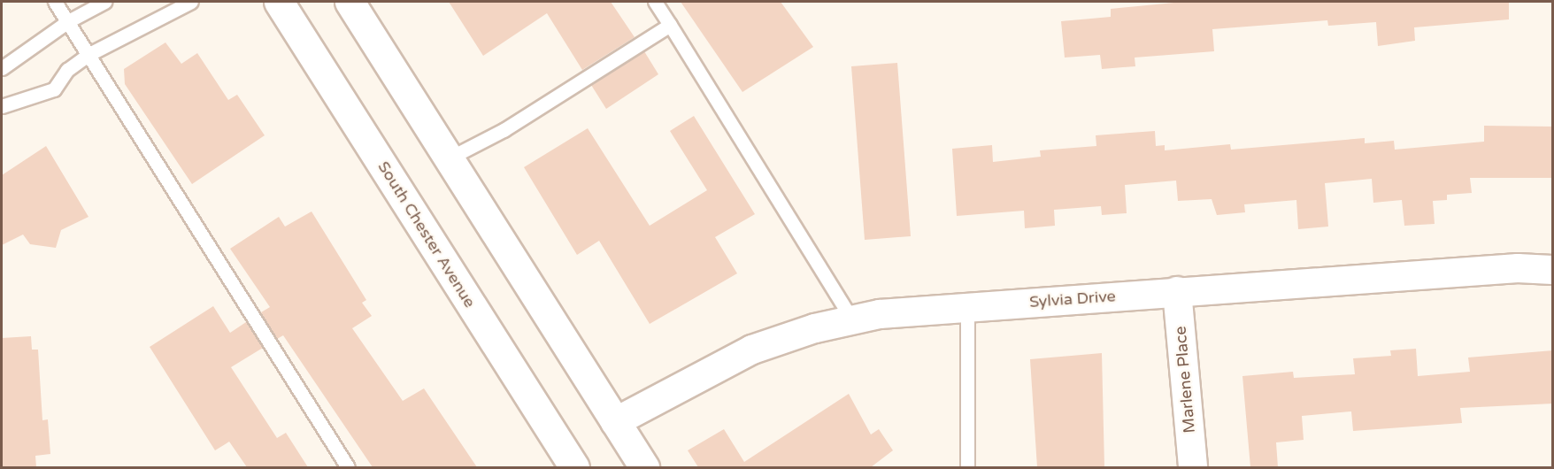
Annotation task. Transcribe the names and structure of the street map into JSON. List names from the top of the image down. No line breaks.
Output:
{"streets":{"main road":["South Chester Avenue"],"street":["Sylvia Drive","Marlene Place"]},"crossings":[["Sylvia Drive","Marlene Place"]]}
